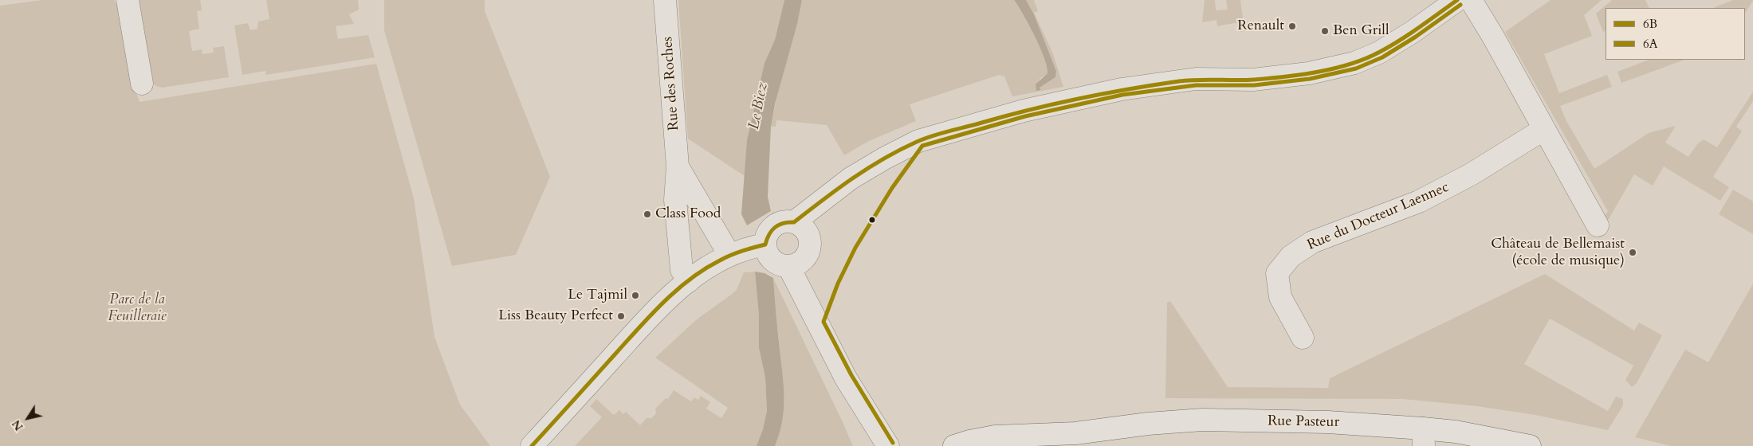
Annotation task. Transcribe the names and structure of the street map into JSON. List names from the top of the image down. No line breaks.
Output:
{"streets":{"street":["Rue des Roches","Rue du Docteur Laennec","Rue Pasteur"]},"water":["Le Biez"],"parks":["Parc de la Feuilleraie"],"places":["Renault","Ben Grill","Class Food","Château de Bellemaist (école de musique)","Le Tajmil","Liss Beauty Perfect"],"lines":["transit line 6B","transit line 6A"],"legend":["6B","6A"],"north":"bottom left"}
